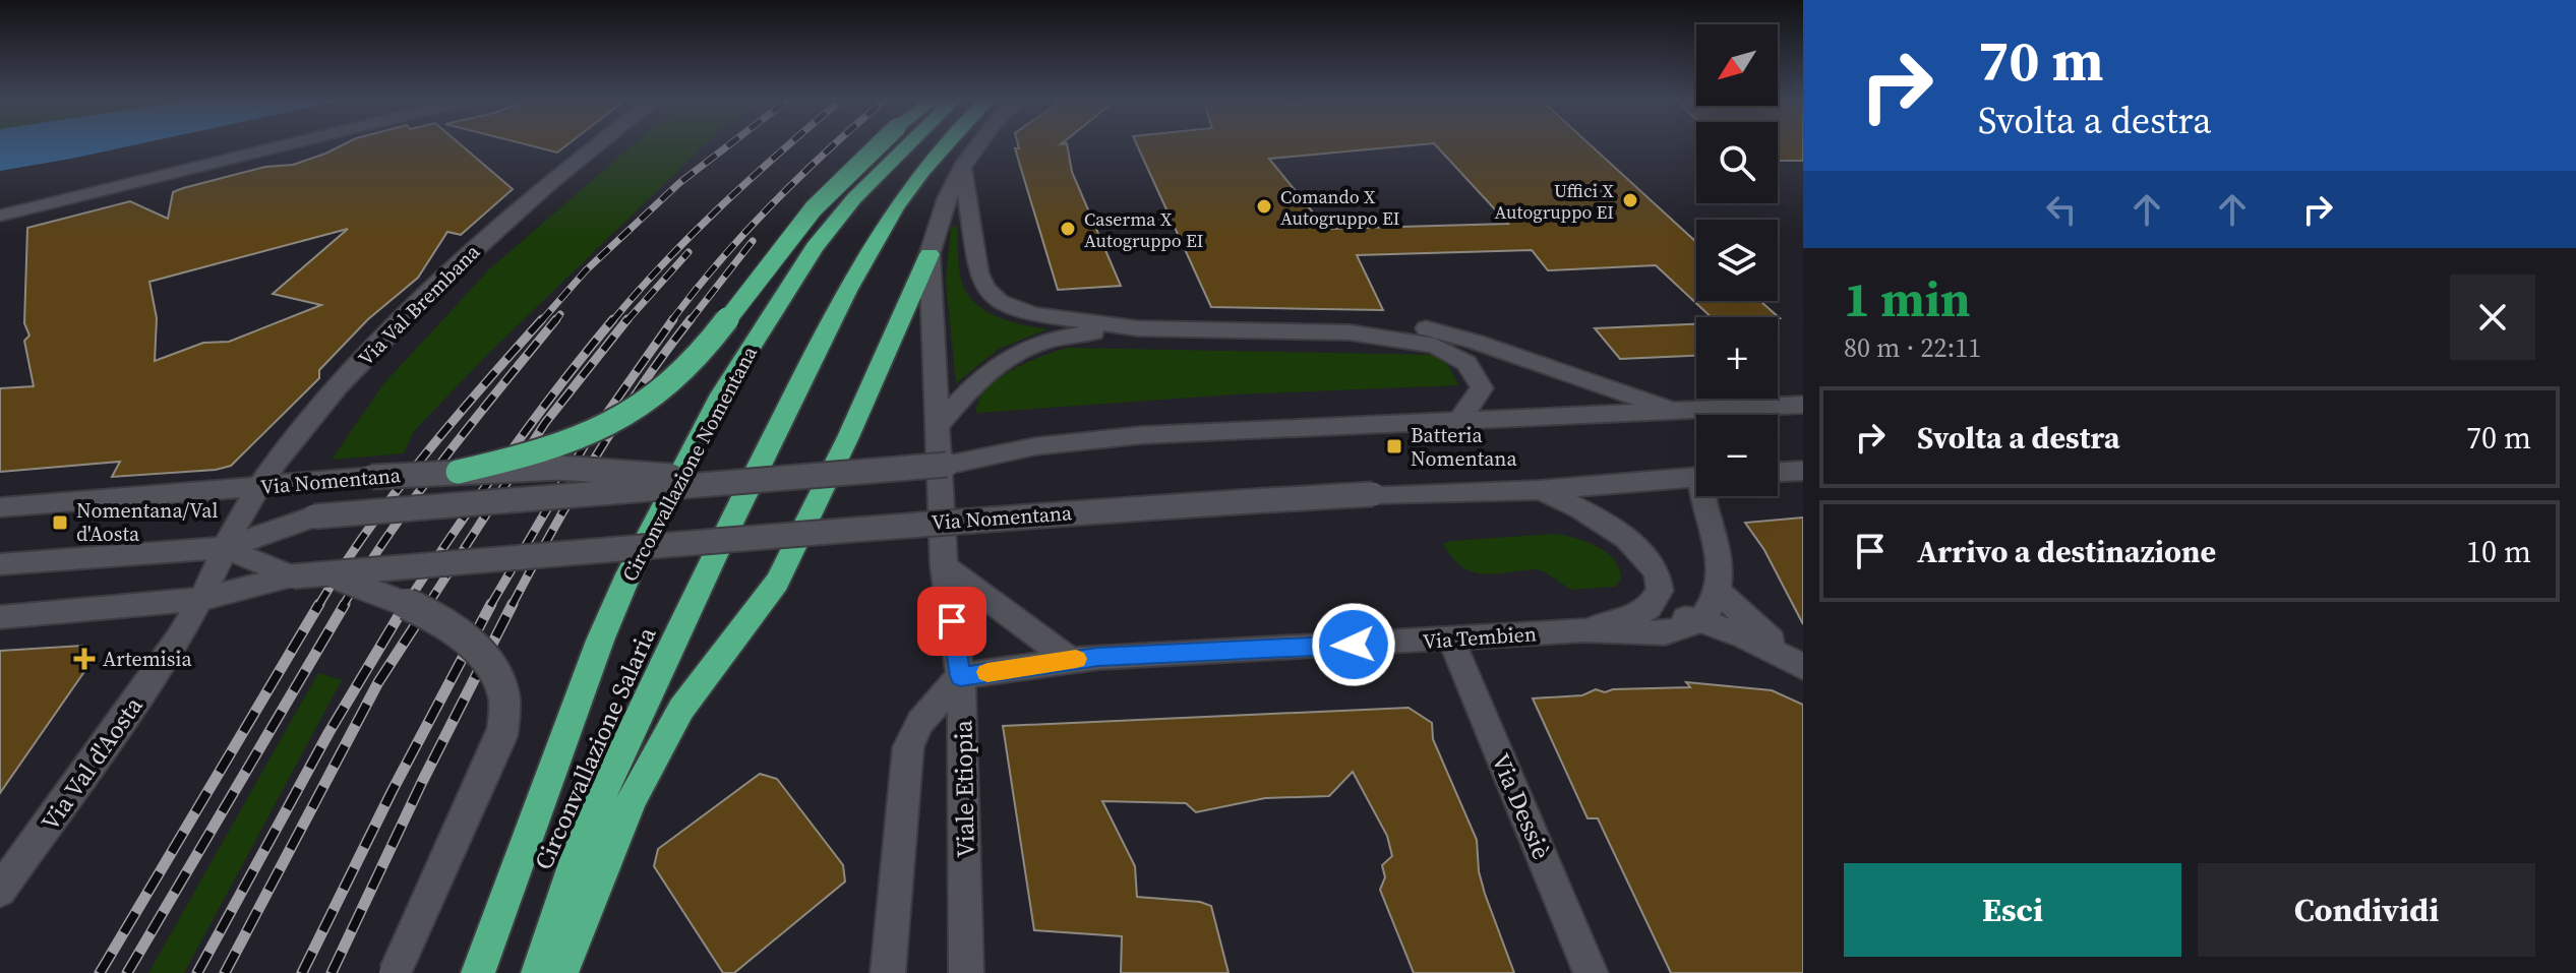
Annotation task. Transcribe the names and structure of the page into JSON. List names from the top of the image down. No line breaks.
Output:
{"streets":{"highway":["Circonvallazione Nomentana","Circonvallazione Salaria"],"main road":["Via Val Brembana","Via Nomentana","Via Tembien","Via Val d'Aosta","Viale Etiopia","Via Dessiè"]},"crossings":[["Via Val Brembana","Via Nomentana"],["Via Val Brembana","Via Val d'Aosta"],["Circonvallazione Nomentana","Circonvallazione Salaria"],["Via Nomentana","Via Val d'Aosta"],["Via Tembien","Viale Etiopia"],["Via Tembien","Via Dessiè"]],"places":{"other":["Uffici X Autogruppo EI","Comando X Autogruppo EI","Caserma X Autogruppo EI"],"transit":["Batteria Nomentana","Nomentana/Val d'Aosta"],"health":["Artemisia"]},"north":"bottom left","page":{"turn":["70 m","Svolta a destra"],"map_buttons":["+","−"],"heading":["1 min","80 m · 22:11"],"list":[{"name":"Svolta a destra","value":"70 m"},{"name":"Arrivo a destinazione","value":"10 m"}],"buttons":["Esci","Condividi"]}}
